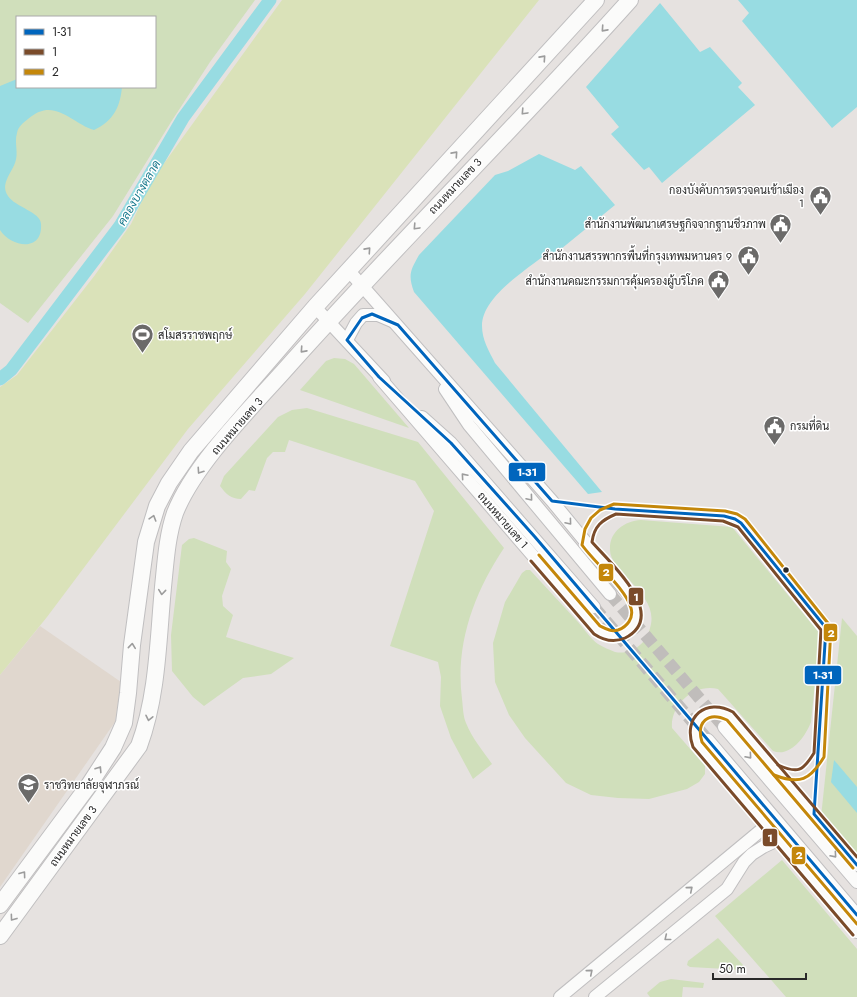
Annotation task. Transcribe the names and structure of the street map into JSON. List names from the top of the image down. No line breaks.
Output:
{"streets":{"street":["ถนนหมายเลข 3","ถนนหมายเลข 1"]},"crossings":[["ถนนหมายเลข 3","ถนนหมายเลข 1"]],"water":["คลองบางตลาด"],"places":{"public building":["กองบังคับการตรวจคนเข้าเมือง 1","สำนักงานพัฒนาเศรษฐกิจจากฐานชีวภาพ","สำนักงานสรรพากรพื้นที่กรุงเทพมหานคร 9","สำนักงานคณะกรรมการคุ้มครองผู้บริโภค","กรมที่ดิน"],"sports":["สโมสรราชพฤกษ์"],"school or university":["ราชวิทยาลัยจุฬาภรณ์"]},"lines":["transit line 1-31","transit line 2","transit line 1"],"legend":["1-31","1","2"],"scale_bar":"50 m"}
